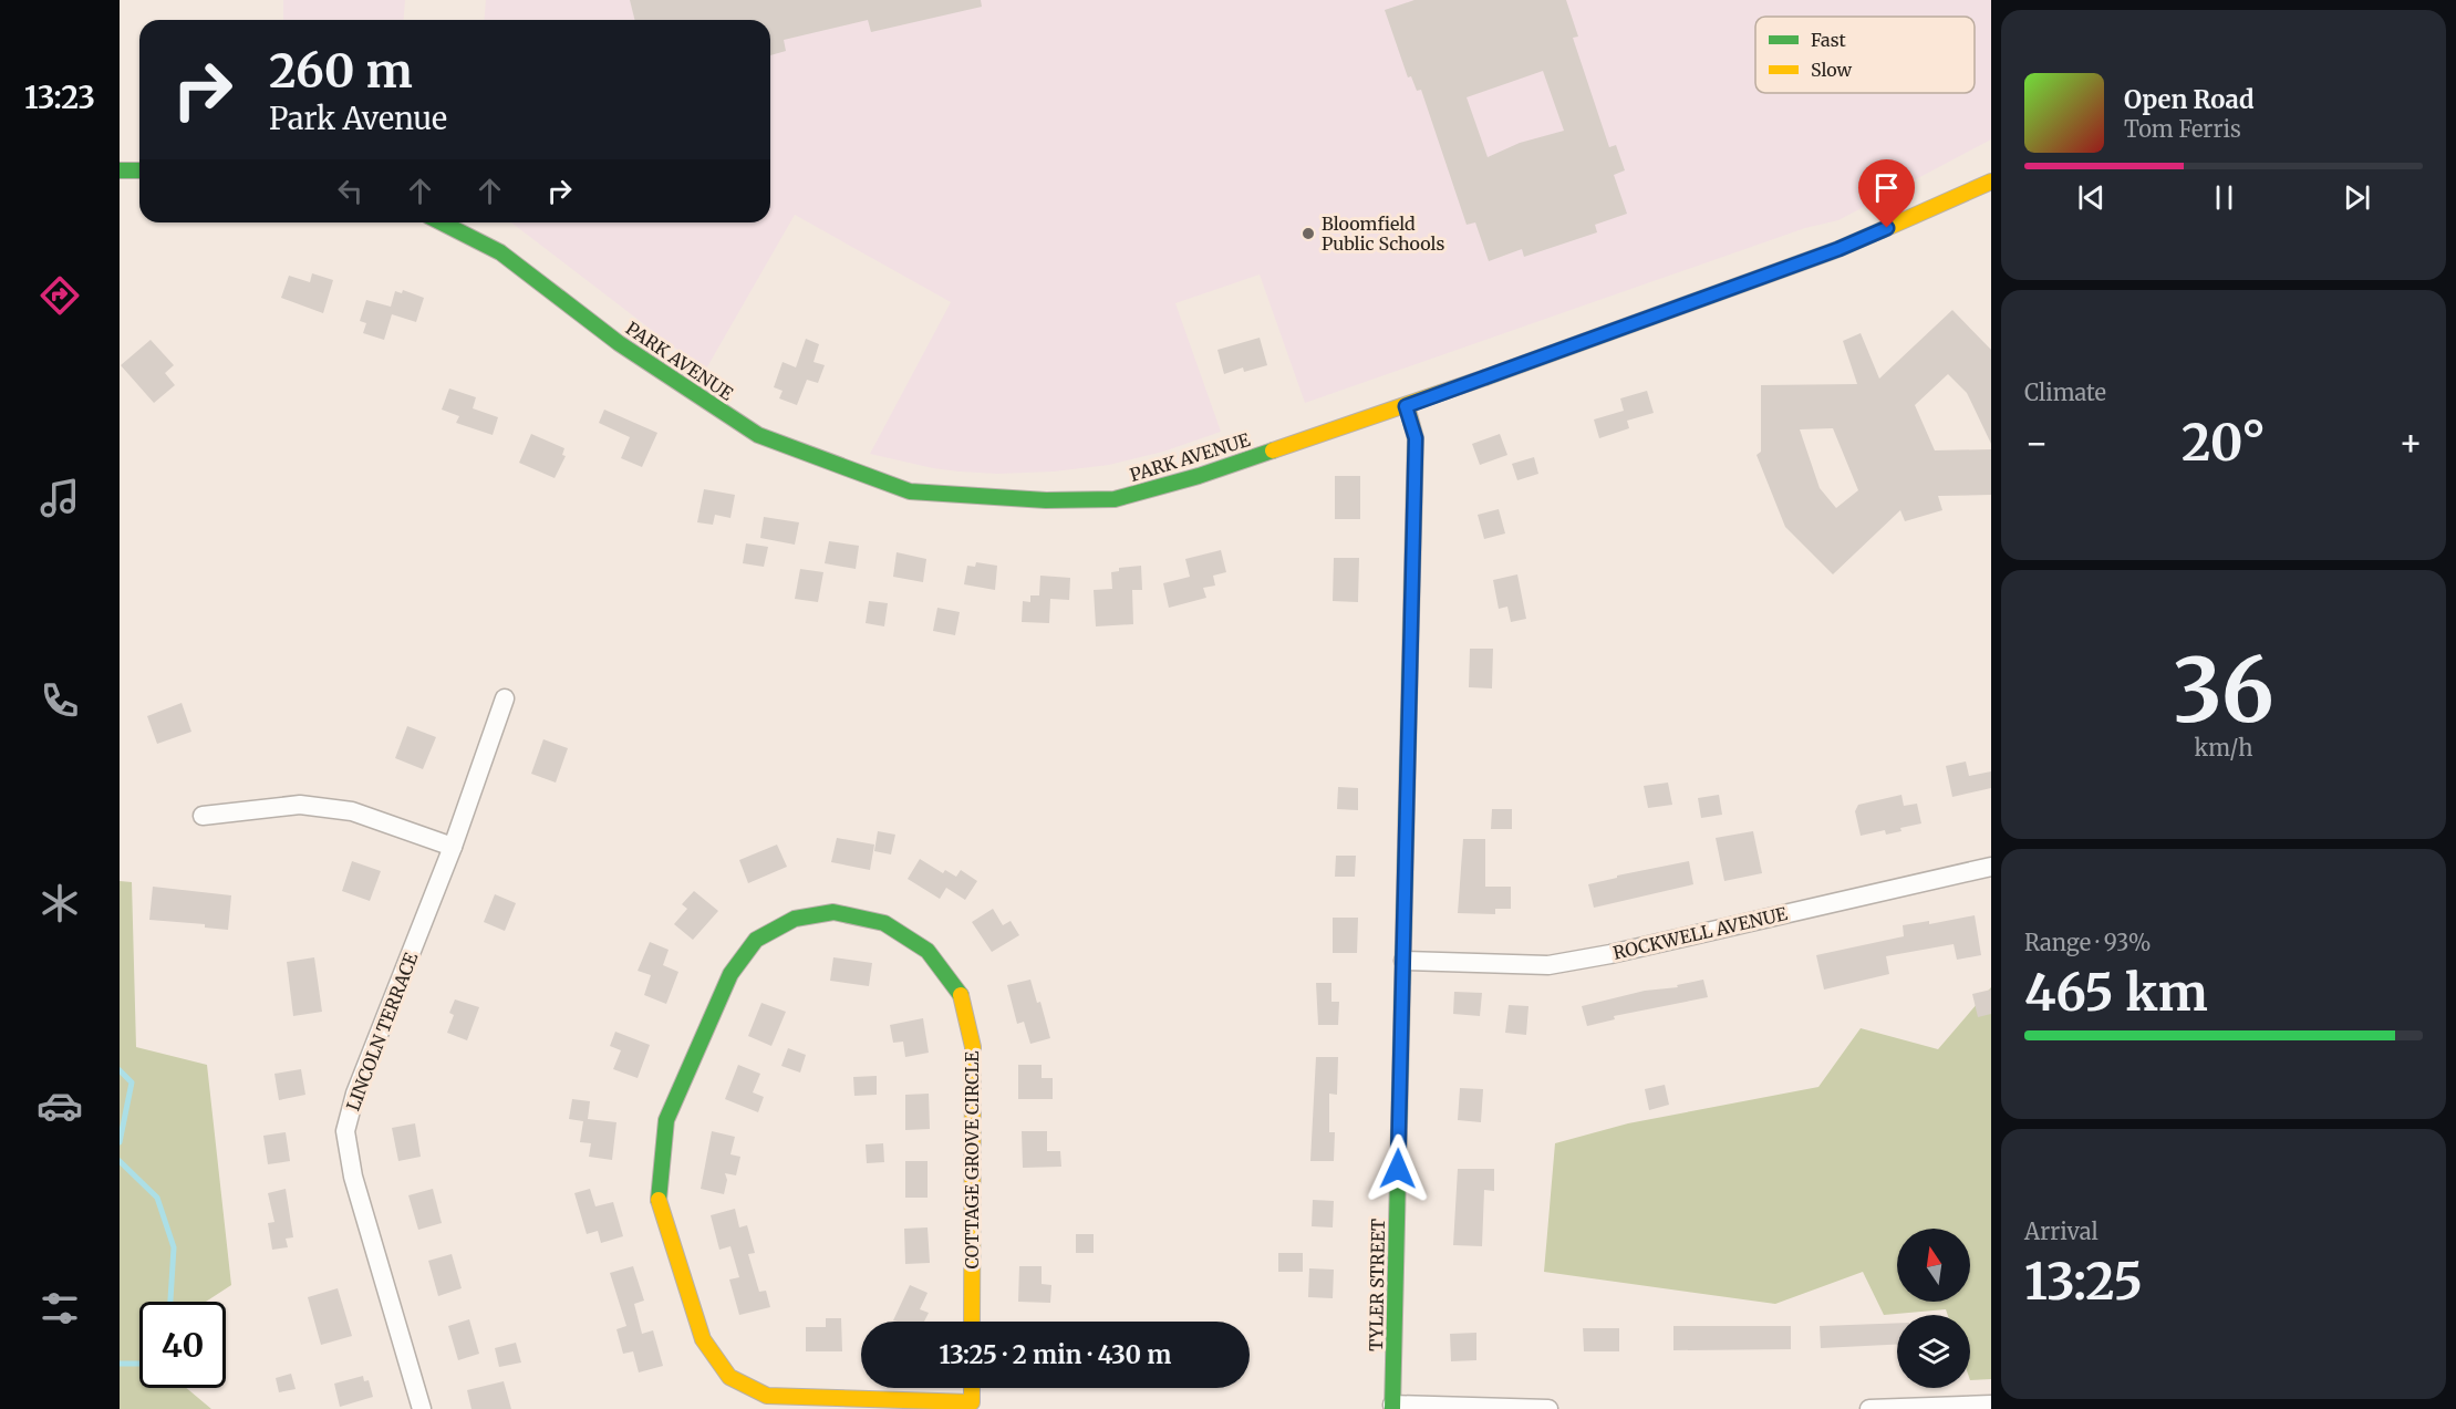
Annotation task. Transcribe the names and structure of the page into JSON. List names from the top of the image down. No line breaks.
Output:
{"streets":{"street":["PARK AVENUE","ROCKWELL AVENUE","LINCOLN TERRACE","COTTAGE GROVE CIRCLE","TYLER STREET"]},"crossings":[["PARK AVENUE","TYLER STREET"],["ROCKWELL AVENUE","TYLER STREET"]],"places":["Bloomfield Public Schools"],"legend":["Fast","Slow"],"north":"top","page":{"tabs":"13:23","turn":["260 m","Park Avenue"],"song":["Open Road","Tom Ferris"],"tile":["Climate",["36","km/h"],["Range · 93%","465 km"],["Arrival","13:25"]],"heat":["−","20°","+"],"limit":"40","trip":"13:25 · 2 min · 430 m"}}
